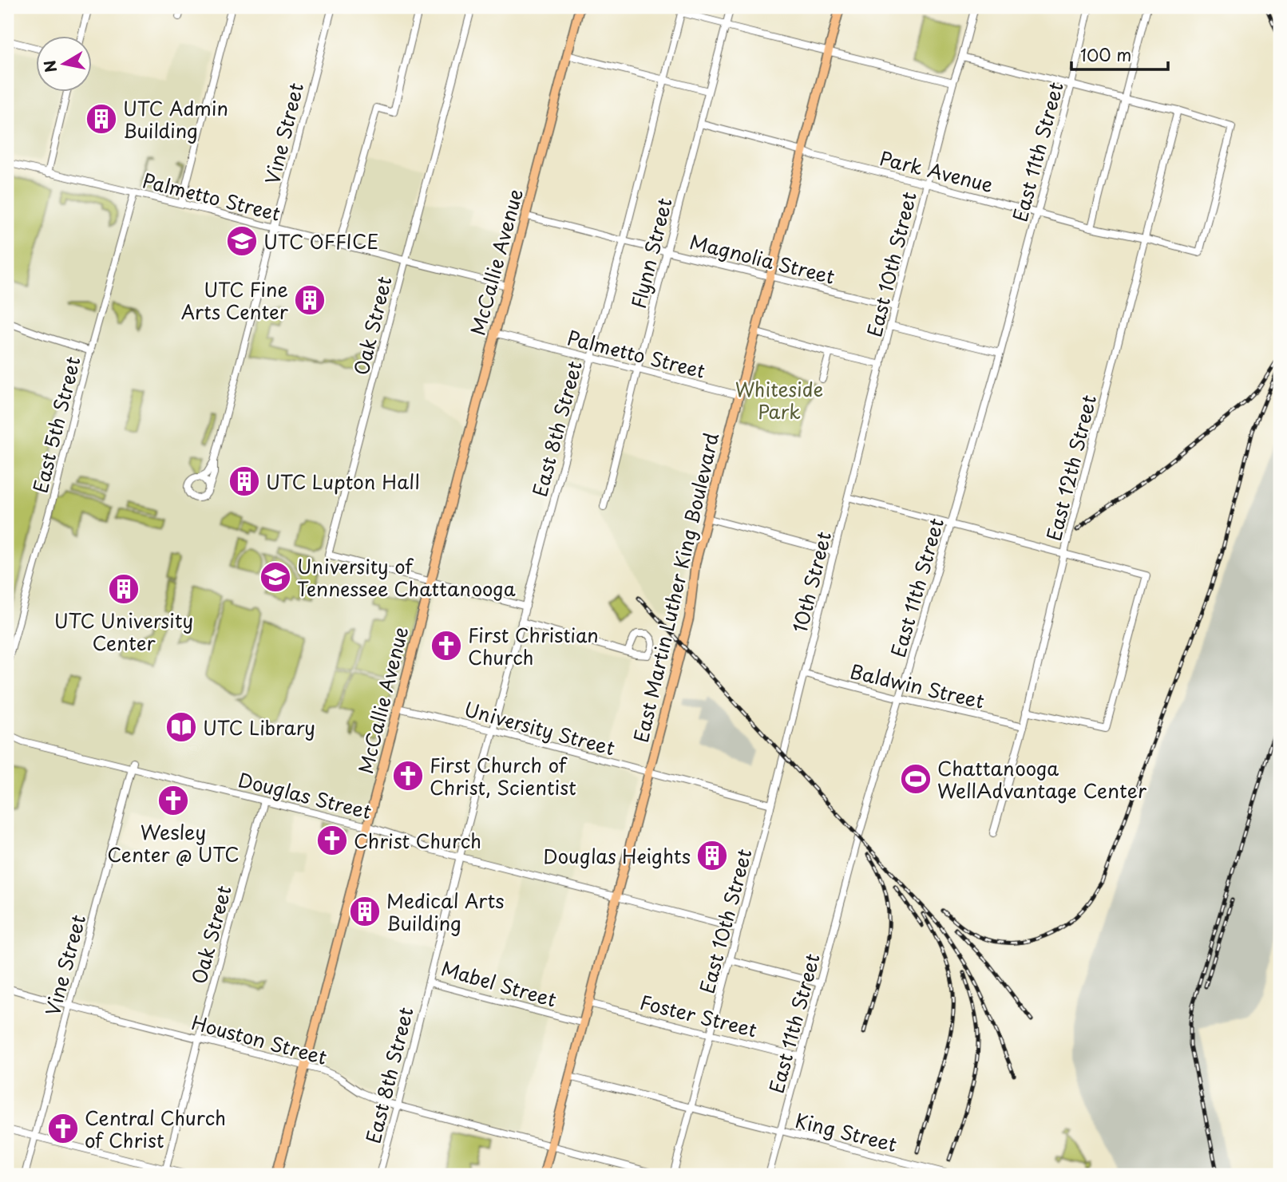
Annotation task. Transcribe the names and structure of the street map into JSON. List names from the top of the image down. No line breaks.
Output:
{"streets":{"main road":["McCallie Avenue","East Martin Luther King Boulevard"],"street":["Vine Street","East 11th Street","Park Avenue","Palmetto Street","Flynn Street","Magnolia Street","East 10th Street","Oak Street","East 5th Street","East 8th Street","East 12th Street","10th Street","Baldwin Street","University Street","Douglas Street","Mabel Street","Foster Street","Houston Street","King Street"]},"crossings":[["Vine Street","Palmetto Street"],["Vine Street","Douglas Street"],["Vine Street","Houston Street"],["East 11th Street","Park Avenue"],["East 11th Street","Baldwin Street"],["East 11th Street","Foster Street"],["East 11th Street","King Street"],["Park Avenue","Flynn Street"],["Park Avenue","East 10th Street"],["Park Avenue","East 12th Street"],["Park Avenue","East Martin Luther King Boulevard"],["Palmetto Street","Flynn Street"],["Palmetto Street","McCallie Avenue"],["Palmetto Street","Oak Street"],["Palmetto Street","East 5th Street"],["Palmetto Street","East 8th Street"],["Palmetto Street","East Martin Luther King Boulevard"],["Flynn Street","Magnolia Street"],["Magnolia Street","McCallie Avenue"],["Magnolia Street","East 10th Street"],["Magnolia Street","East 8th Street"],["Magnolia Street","East Martin Luther King Boulevard"],["McCallie Avenue","Oak Street"],["McCallie Avenue","University Street"],["McCallie Avenue","Douglas Street"],["McCallie Avenue","Houston Street"],["East 10th Street","10th Street"],["East 10th Street","Baldwin Street"],["East 10th Street","University Street"],["East 10th Street","Douglas Street"],["East 10th Street","Foster Street"],["East 10th Street","King Street"],["Oak Street","Douglas Street"],["Oak Street","Houston Street"],["East 8th Street","University Street"],["East 8th Street","Douglas Street"],["East 8th Street","Mabel Street"],["East 8th Street","Houston Street"],["East 12th Street","Baldwin Street"],["10th Street","Baldwin Street"],["East Martin Luther King Boulevard","University Street"],["East Martin Luther King Boulevard","Douglas Street"],["East Martin Luther King Boulevard","Mabel Street"],["East Martin Luther King Boulevard","Foster Street"],["East Martin Luther King Boulevard","Houston Street"],["East Martin Luther King Boulevard","King Street"],["Douglas Street","Mabel Street"]],"parks":["Whiteside Park"],"places":{"building":["UTC Admin Building","UTC Fine Arts Center","UTC Lupton Hall","UTC University Center","Douglas Heights","Medical Arts Building"],"school or university":["UTC OFFICE","University of Tennessee Chattanooga"],"church":["First Christian Church","First Church of Christ, Scientist","Wesley Center @ UTC","Christ Church","Central Church of Christ"],"library":["UTC Library"],"sports":["Chattanooga WellAdvantage Center"]},"scale_bar":"100 m","north":"left"}
